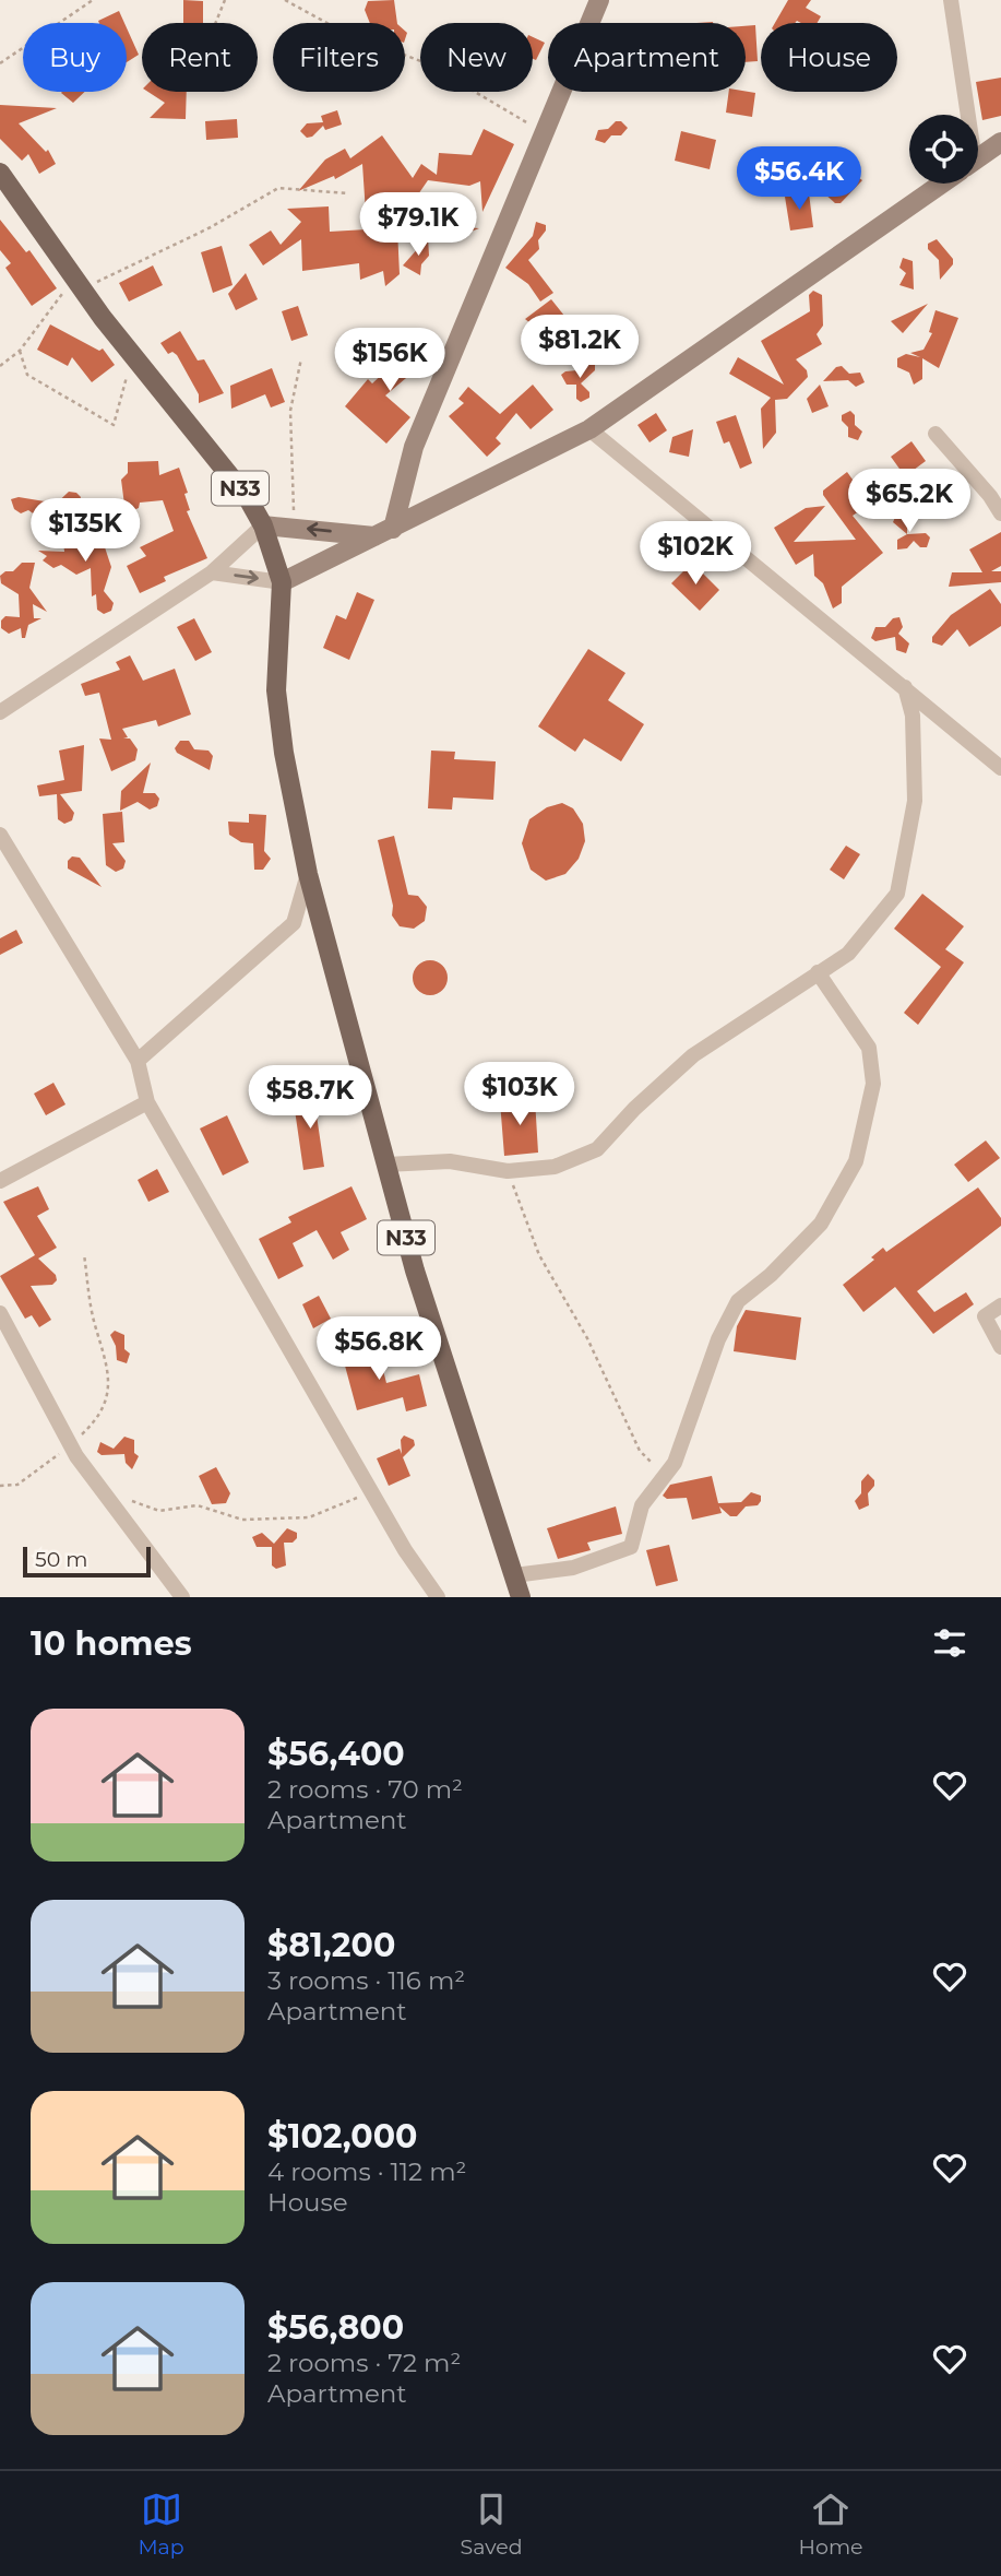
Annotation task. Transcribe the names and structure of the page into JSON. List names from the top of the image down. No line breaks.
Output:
{"streets":{"main road":["N33"]},"scale_bar":"50 m","page":{"chip":["Buy","Rent","Filters","New","Apartment","House"],"price":["$56.4K","$79.1K","$81.2K","$156K","$65.2K","$135K","$102K","$103K","$58.7K","$56.8K"],"scale":"50 m","heading":"10 homes","list":[{"name":"$56,400","note":"2 rooms · 70 m² · Apartment"},{"name":"$81,200","note":"3 rooms · 116 m² · Apartment"},{"name":"$102,000","note":"4 rooms · 112 m² · House"},{"name":"$56,800","note":"2 rooms · 72 m² · Apartment"}],"tabs":["Map","Saved","Home"]}}
